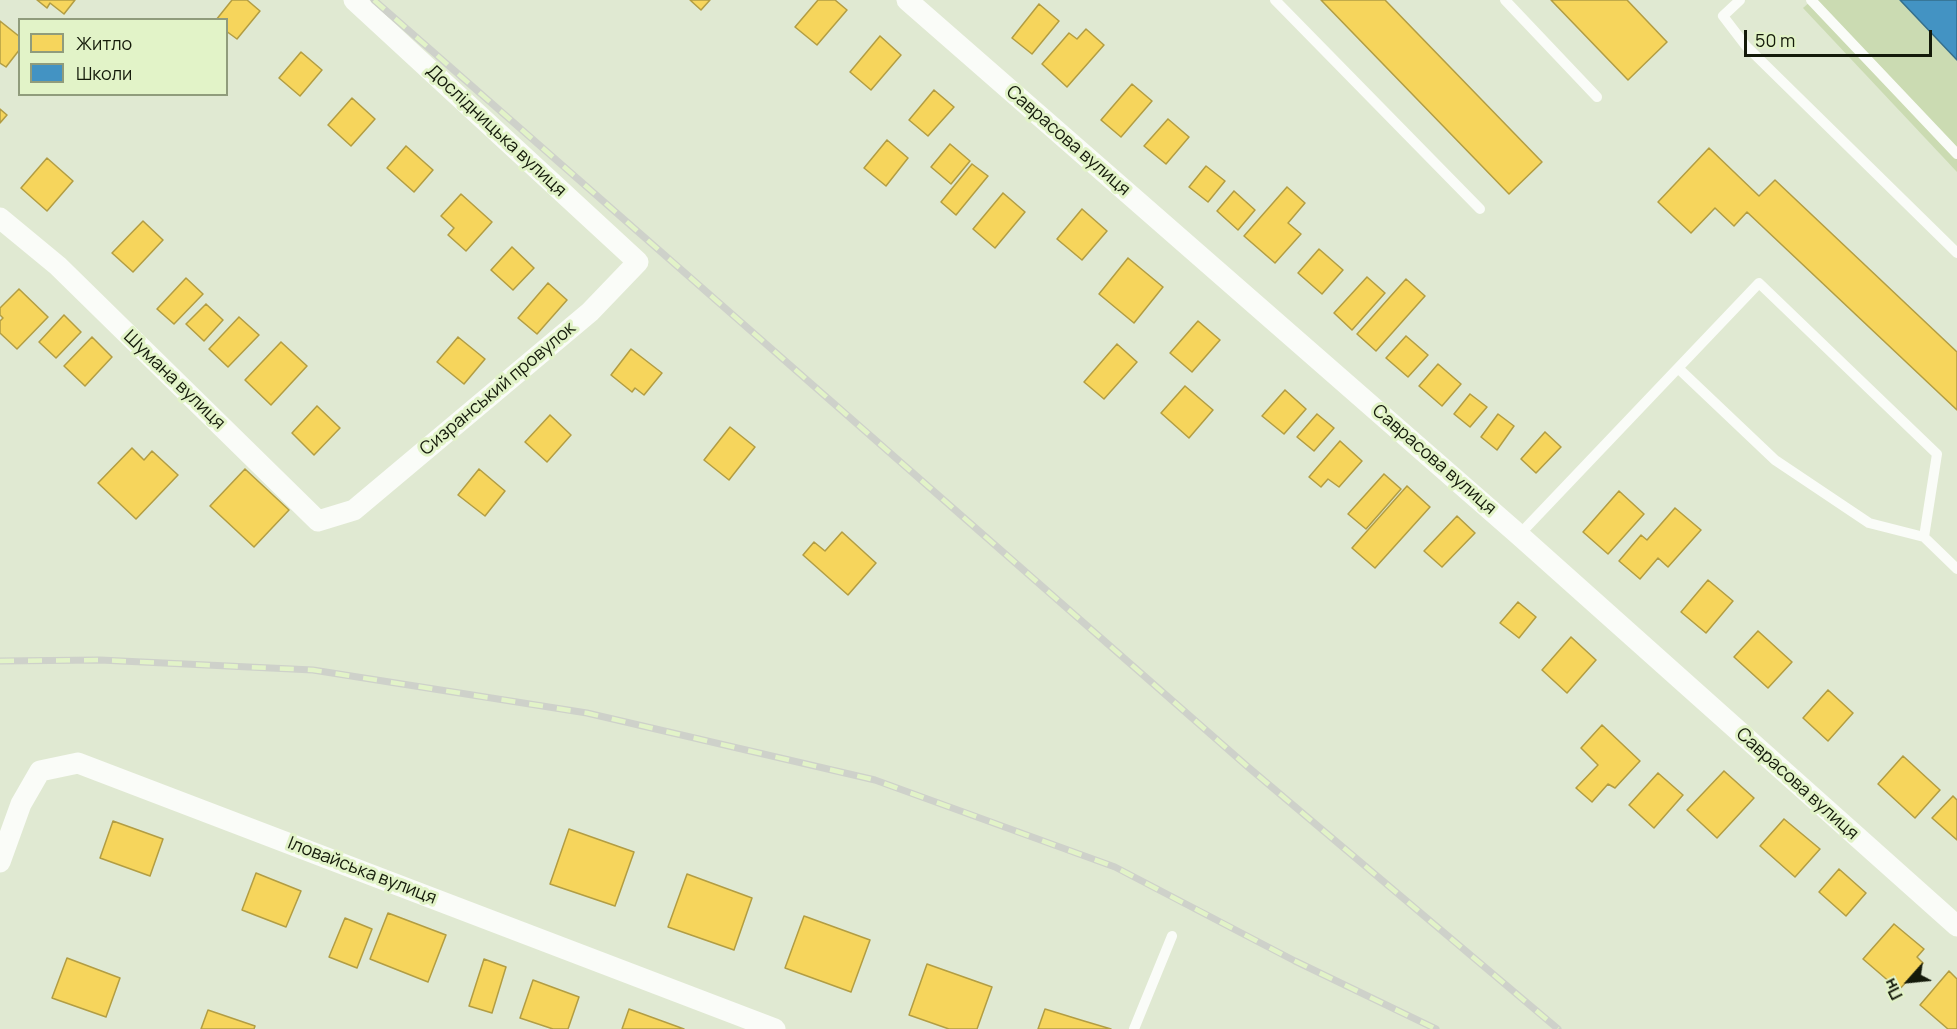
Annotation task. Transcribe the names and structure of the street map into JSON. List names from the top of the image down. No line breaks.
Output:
{"streets":{"street":["Дослідницька вулиця","Саврасова вулиця","Шумана вулиця","Сизранський провулок","Іловайська вулиця"]},"crossings":[["Дослідницька вулиця","Сизранський провулок"],["Шумана вулиця","Сизранський провулок"]],"legend":["Житло","Школи"],"scale_bar":"50 m","north":"bottom left"}
